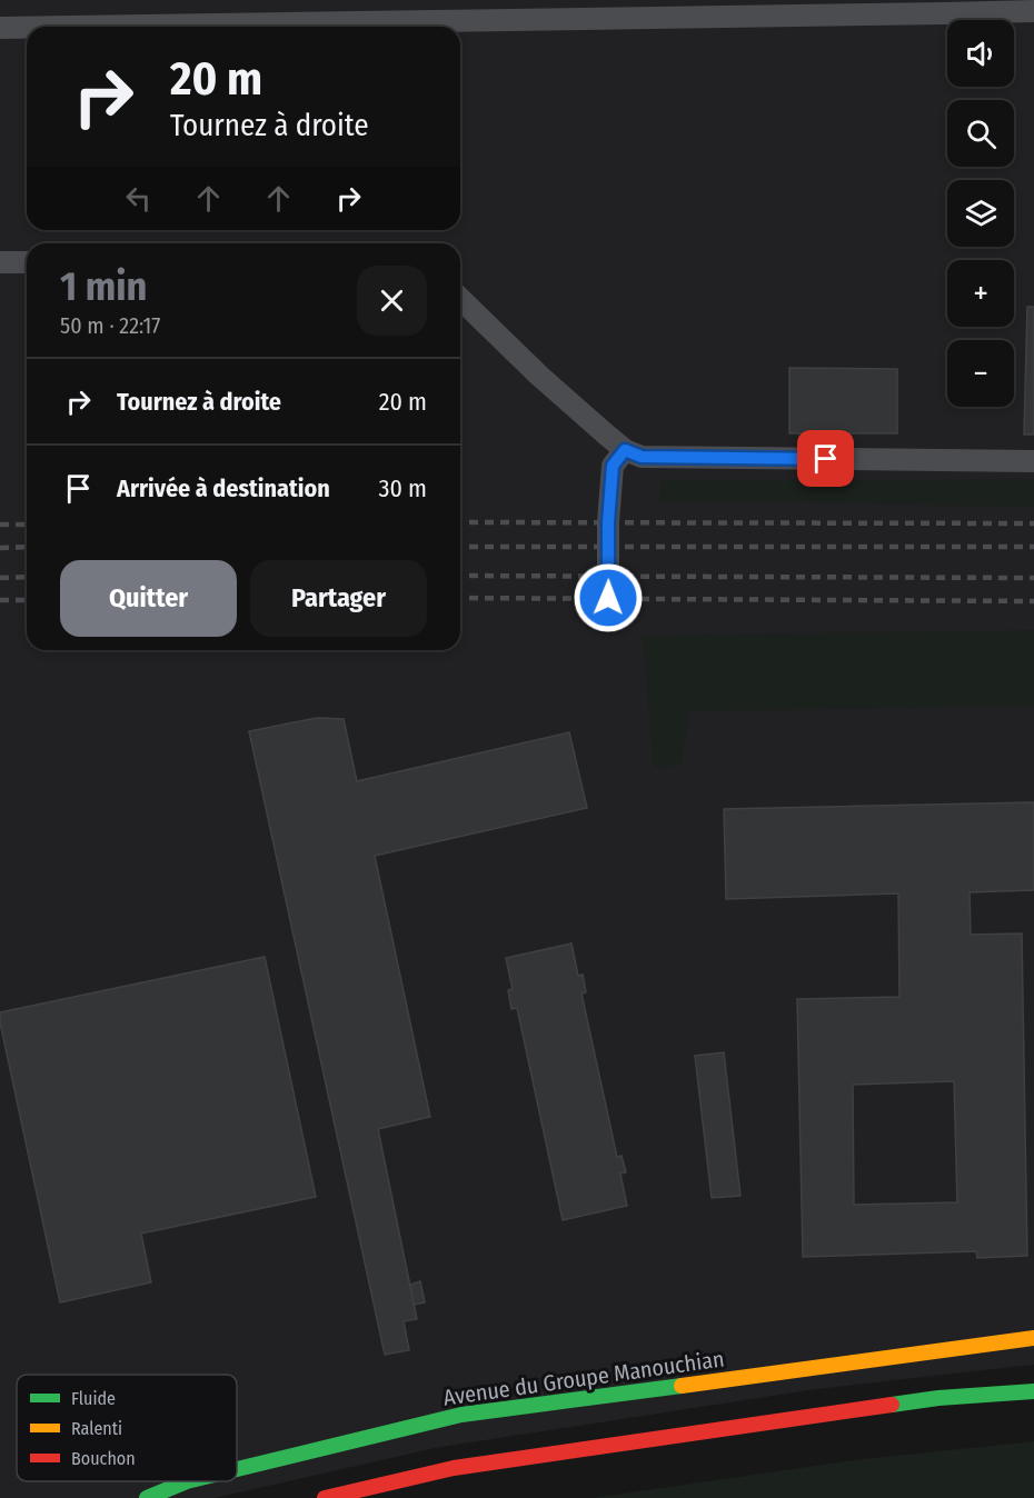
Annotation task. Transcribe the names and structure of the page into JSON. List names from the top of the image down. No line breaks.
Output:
{"streets":{"street":["Avenue du Groupe Manouchian"]},"legend":["Fluide","Ralenti","Bouchon"],"page":{"map_buttons":["+","−"],"turn":["20 m","Tournez à droite"],"heading":["1 min","50 m · 22:17"],"list":[{"name":"Tournez à droite","value":"20 m"},{"name":"Arrivée à destination","value":"30 m"}],"buttons":["Quitter","Partager"]}}
